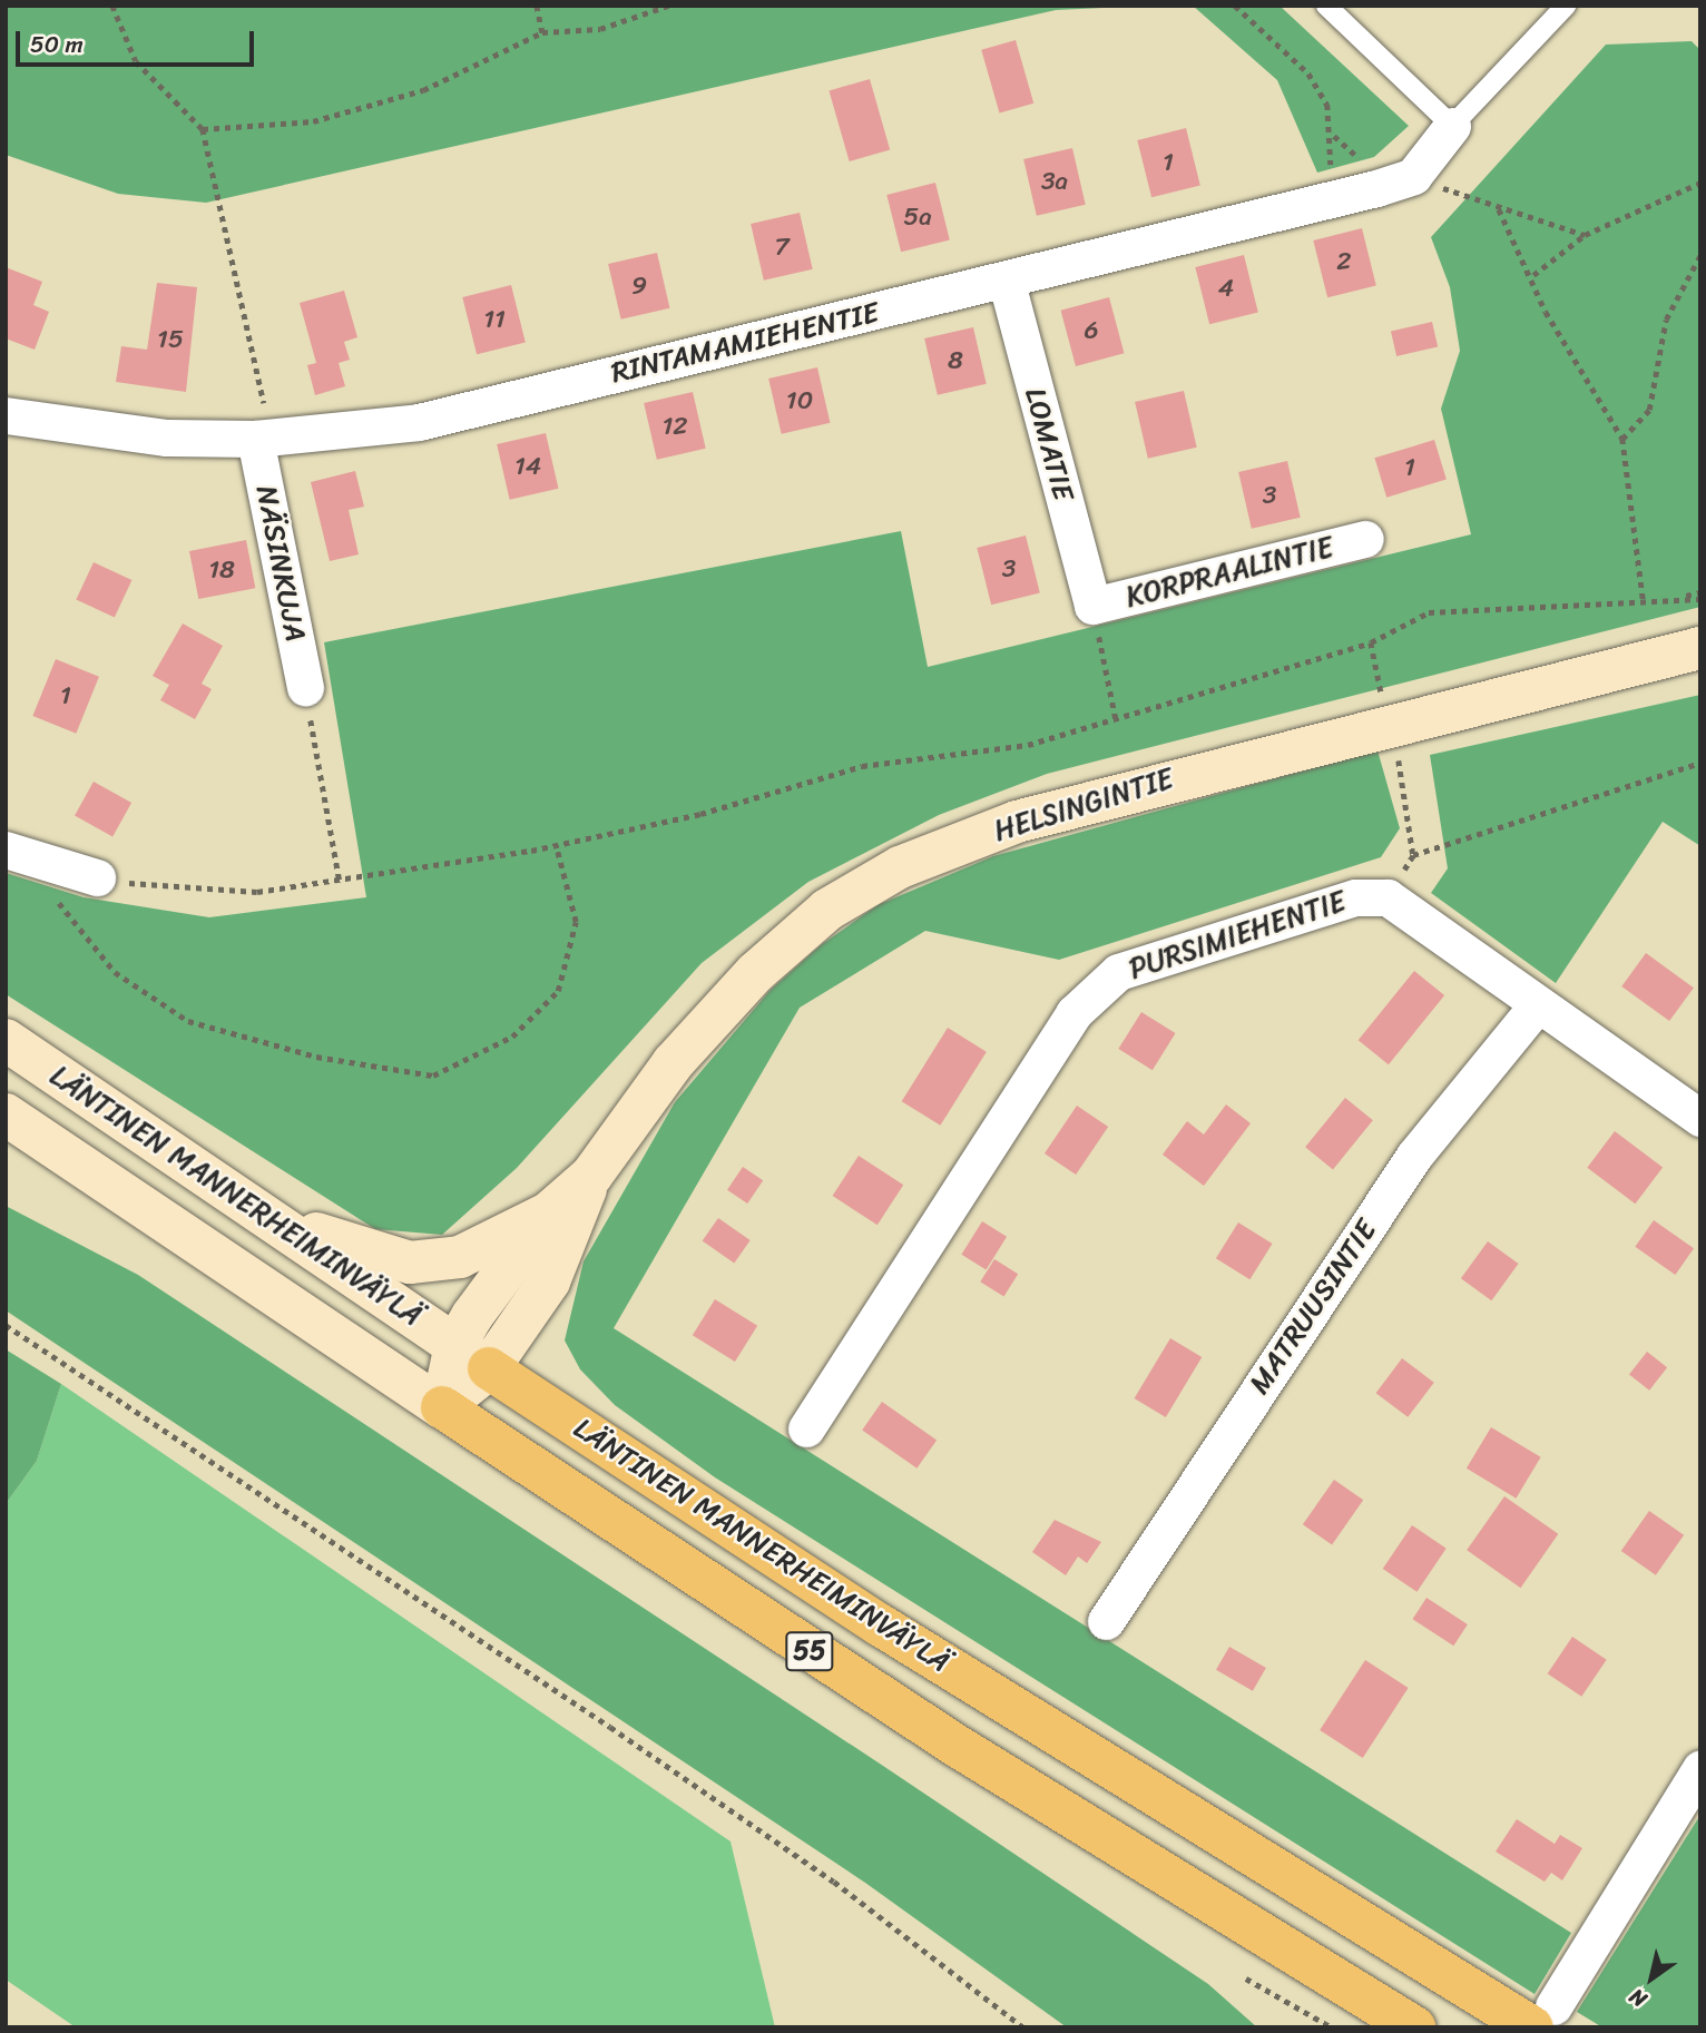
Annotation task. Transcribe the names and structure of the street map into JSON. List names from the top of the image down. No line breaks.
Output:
{"streets":{"main road":["HELSINGINTIE","LÄNTINEN MANNERHEIMINVÄYLÄ","55"],"street":["RINTAMAMIEHENTIE","LOMATIE","NÄSINKUJA","KORPRAALINTIE","PURSIMIEHENTIE","MATRUUSINTIE"]},"crossings":[["RINTAMAMIEHENTIE","LOMATIE"],["RINTAMAMIEHENTIE","NÄSINKUJA"],["LOMATIE","KORPRAALINTIE"],["HELSINGINTIE","LÄNTINEN MANNERHEIMINVÄYLÄ"],["PURSIMIEHENTIE","MATRUUSINTIE"]],"house_numbers":["1","3a","5a","7","2","9","4","11","6","15","8","10","12","14","1","3","3","18","1"],"scale_bar":"50 m","north":"bottom left"}
